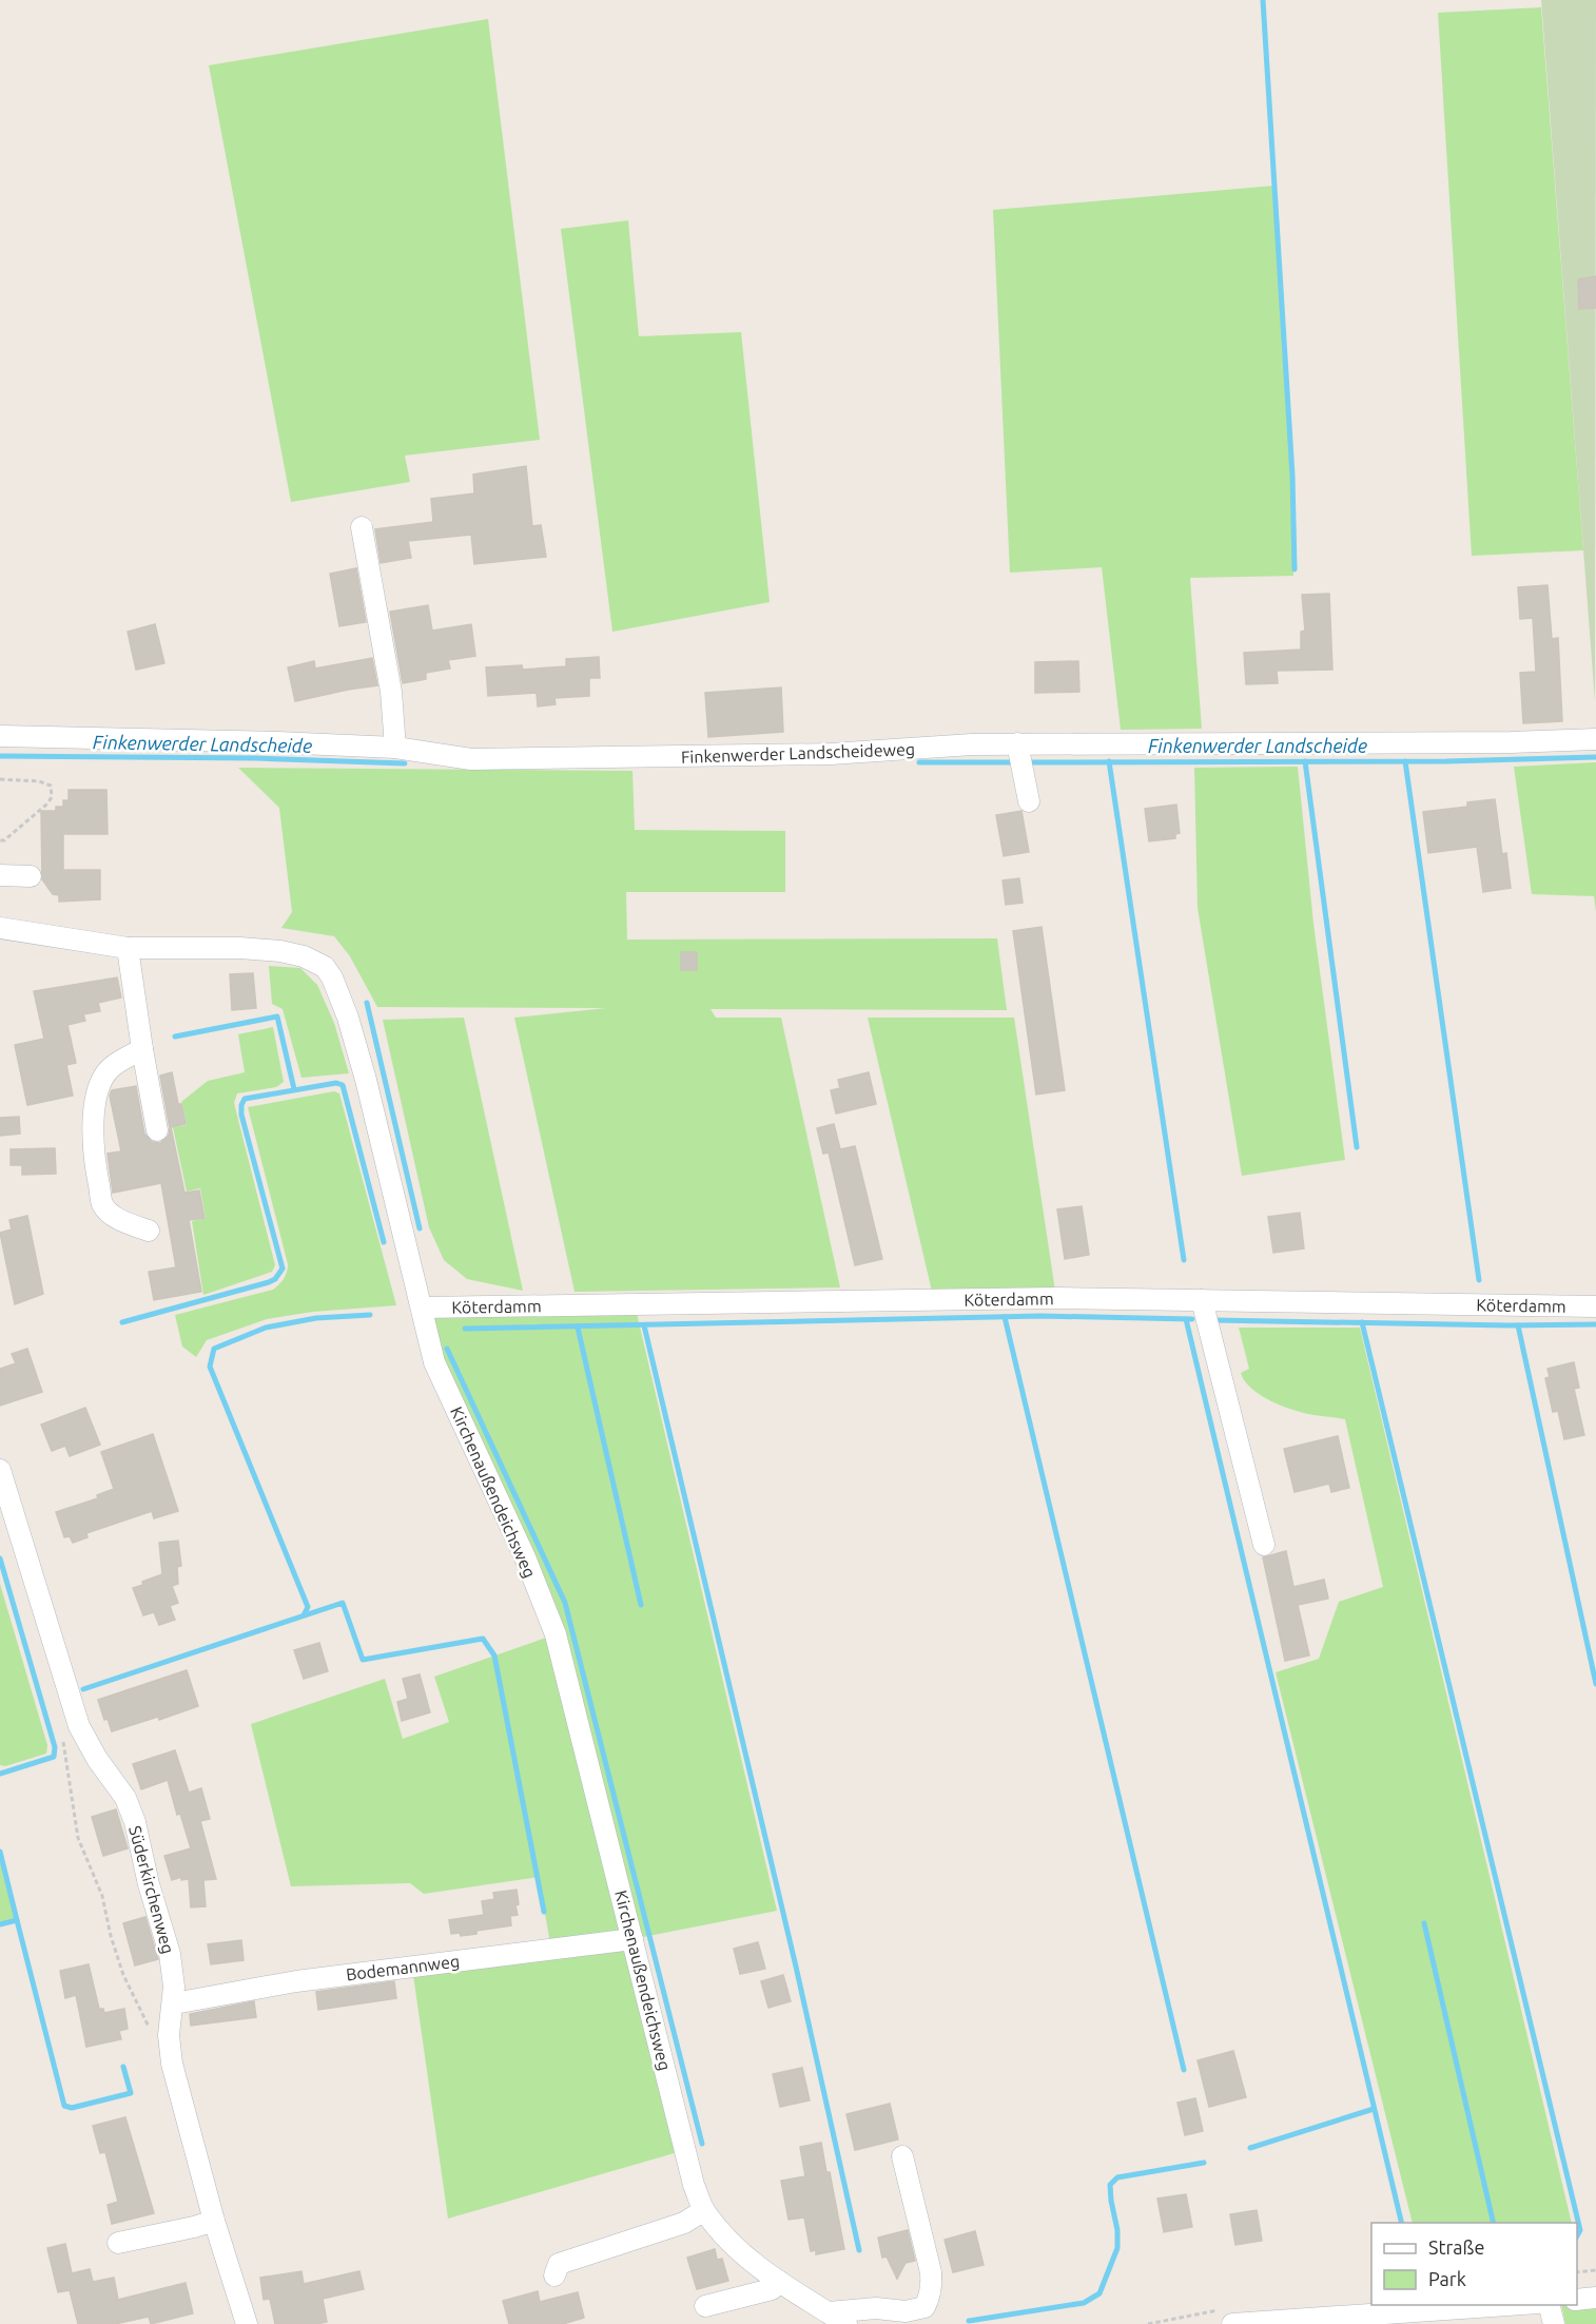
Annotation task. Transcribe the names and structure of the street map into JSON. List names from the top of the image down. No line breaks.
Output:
{"streets":{"street":["Finkenwerder Landscheideweg","Köterdamm","Kirchenaußendeichsweg","Süderkirchenweg","Bodemannweg"]},"crossings":[["Köterdamm","Kirchenaußendeichsweg"],["Kirchenaußendeichsweg","Bodemannweg"],["Süderkirchenweg","Bodemannweg"]],"water":["Finkenwerder Landscheide"],"legend":["Straße","Park"]}
